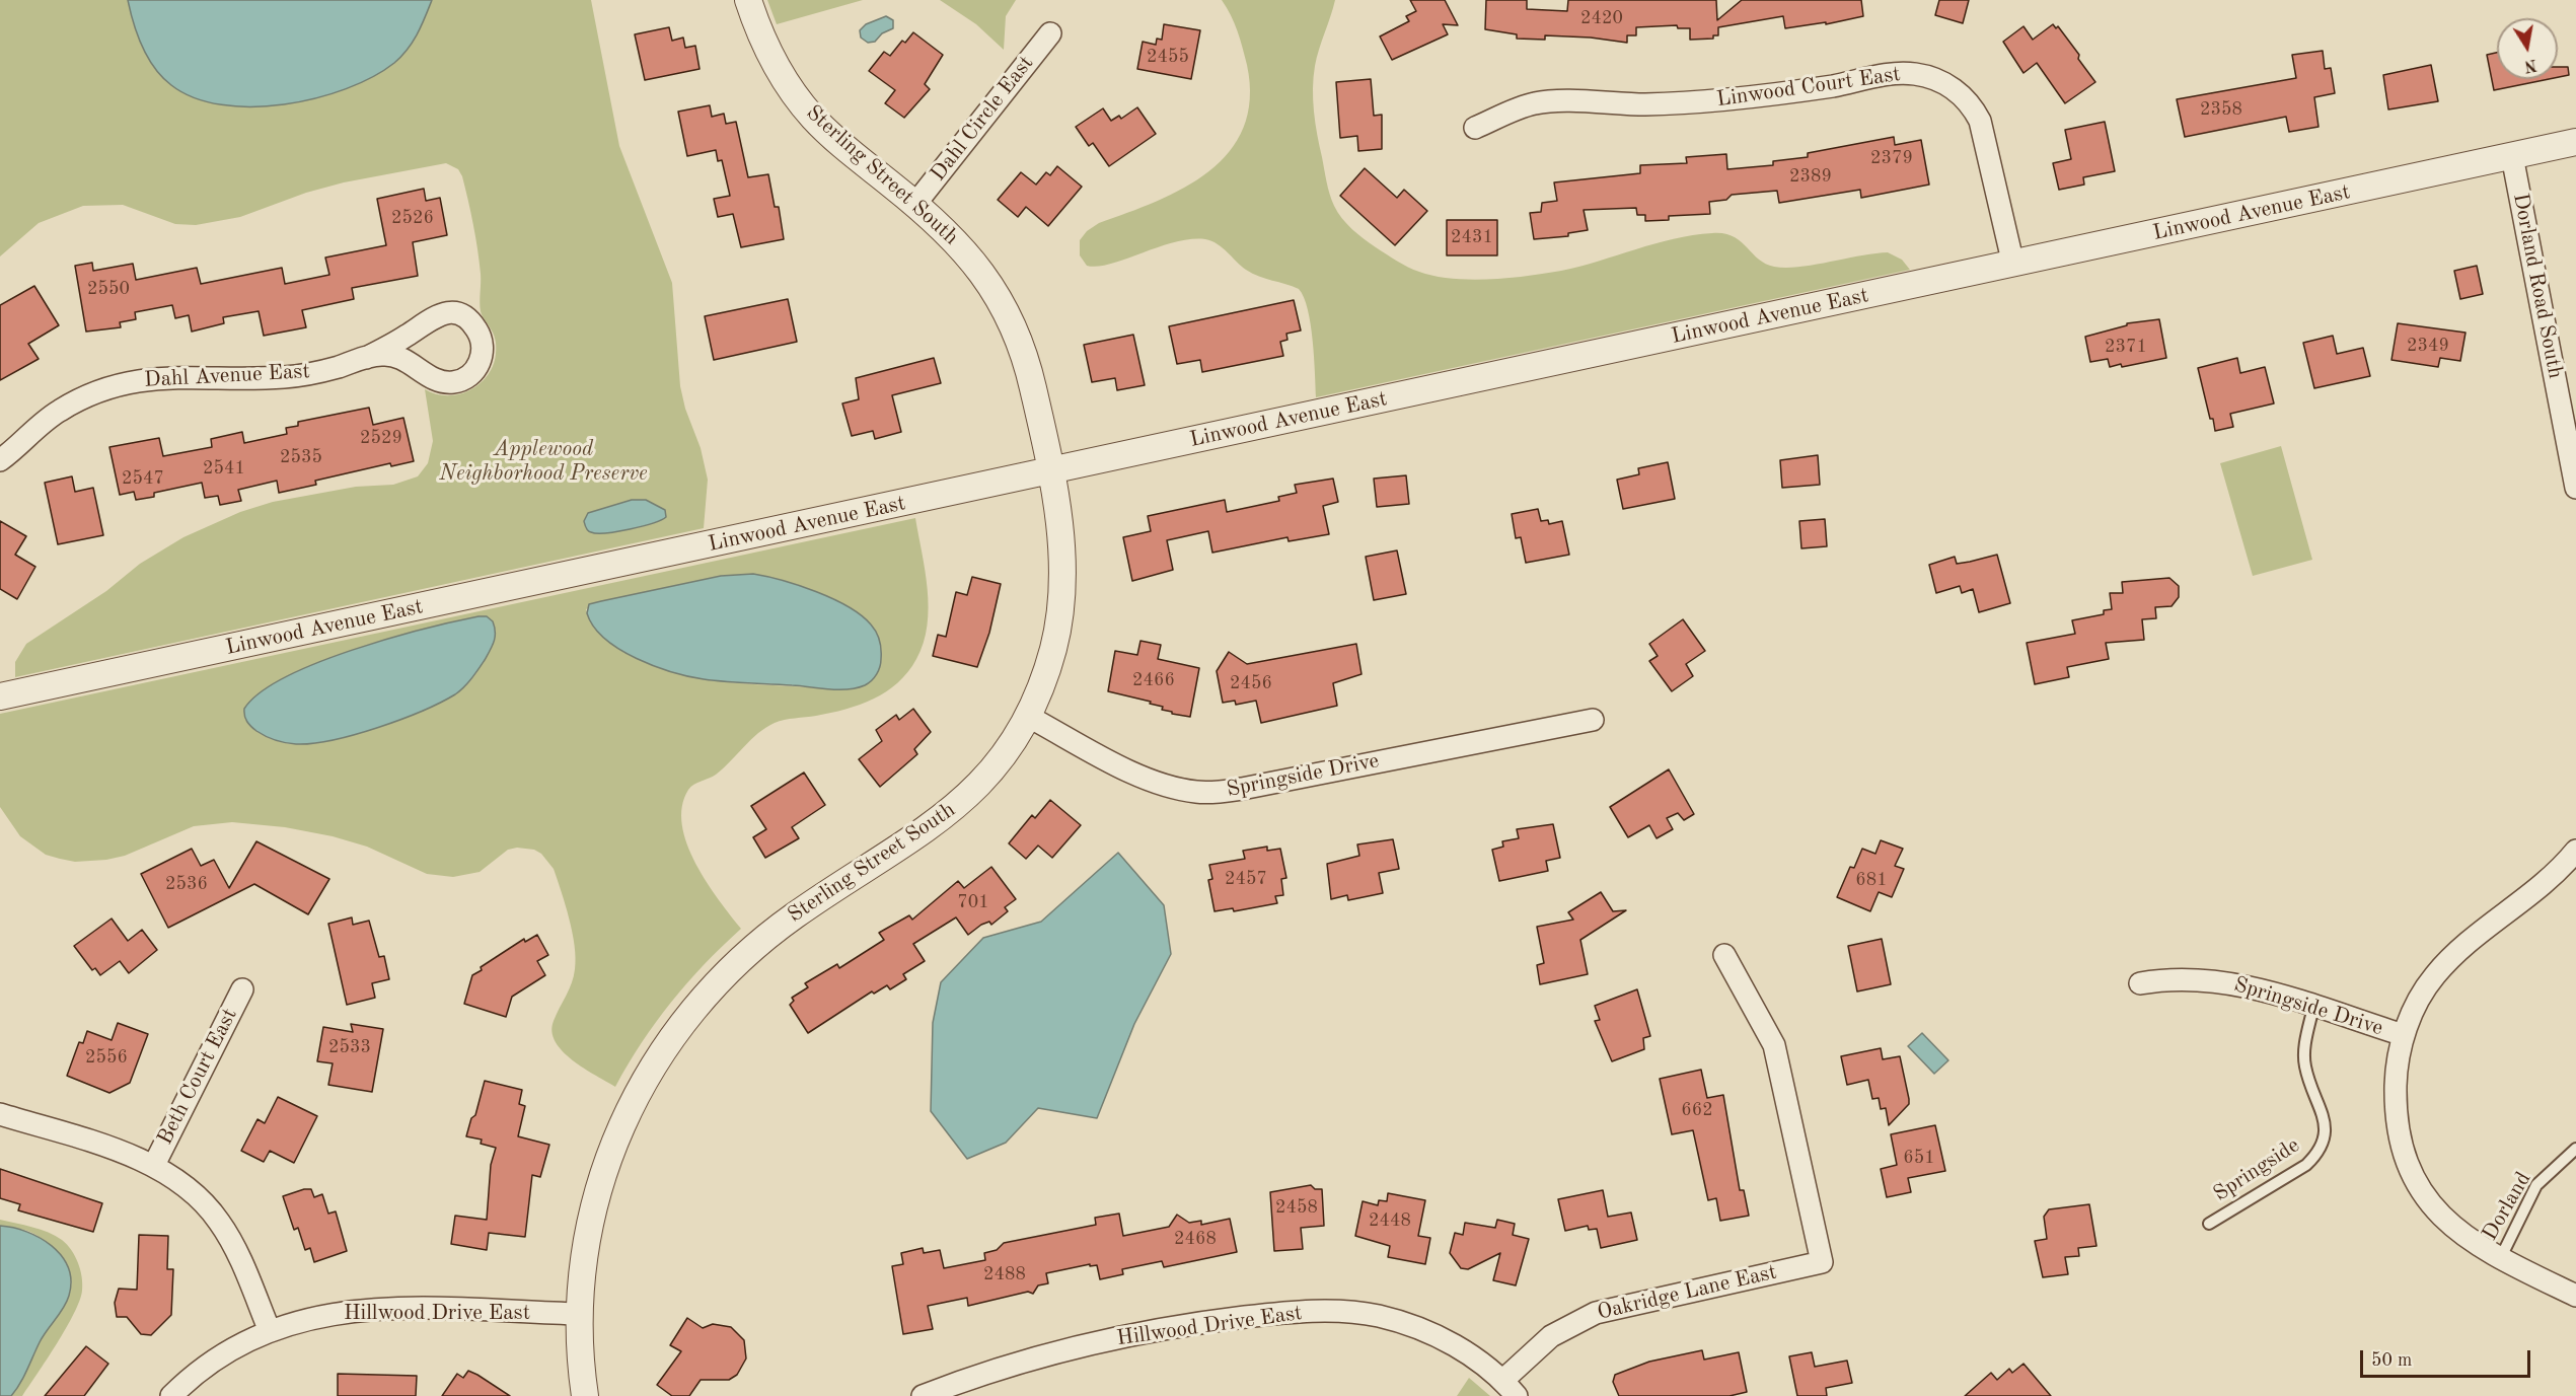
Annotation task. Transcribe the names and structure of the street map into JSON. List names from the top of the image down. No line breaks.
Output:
{"streets":{"street":["Linwood Court East","Dahl Circle East","Sterling Street South","Linwood Avenue East","Dorland Road South","Dahl Avenue East","Springside Drive","Beth Court East","Oakridge Lane East","Hillwood Drive East"],"lane":["Springside","Dorland"]},"crossings":[["Linwood Court East","Linwood Avenue East"],["Dahl Circle East","Sterling Street South"],["Sterling Street South","Linwood Avenue East"],["Sterling Street South","Springside Drive"],["Sterling Street South","Hillwood Drive East"],["Linwood Avenue East","Dorland Road South"],["Springside Drive","Springside"],["Oakridge Lane East","Hillwood Drive East"]],"parks":["Applewood Neighborhood Preserve"],"house_numbers":["2420","2455","2358","2379","2389","2526","2431","2550","2349","2371","2529","2535","2541","2547","2466","2456","2457","681","2536","701","2533","2556","662","651","2458","2448","2468","2488"],"scale_bar":"50 m","north":"bottom"}
